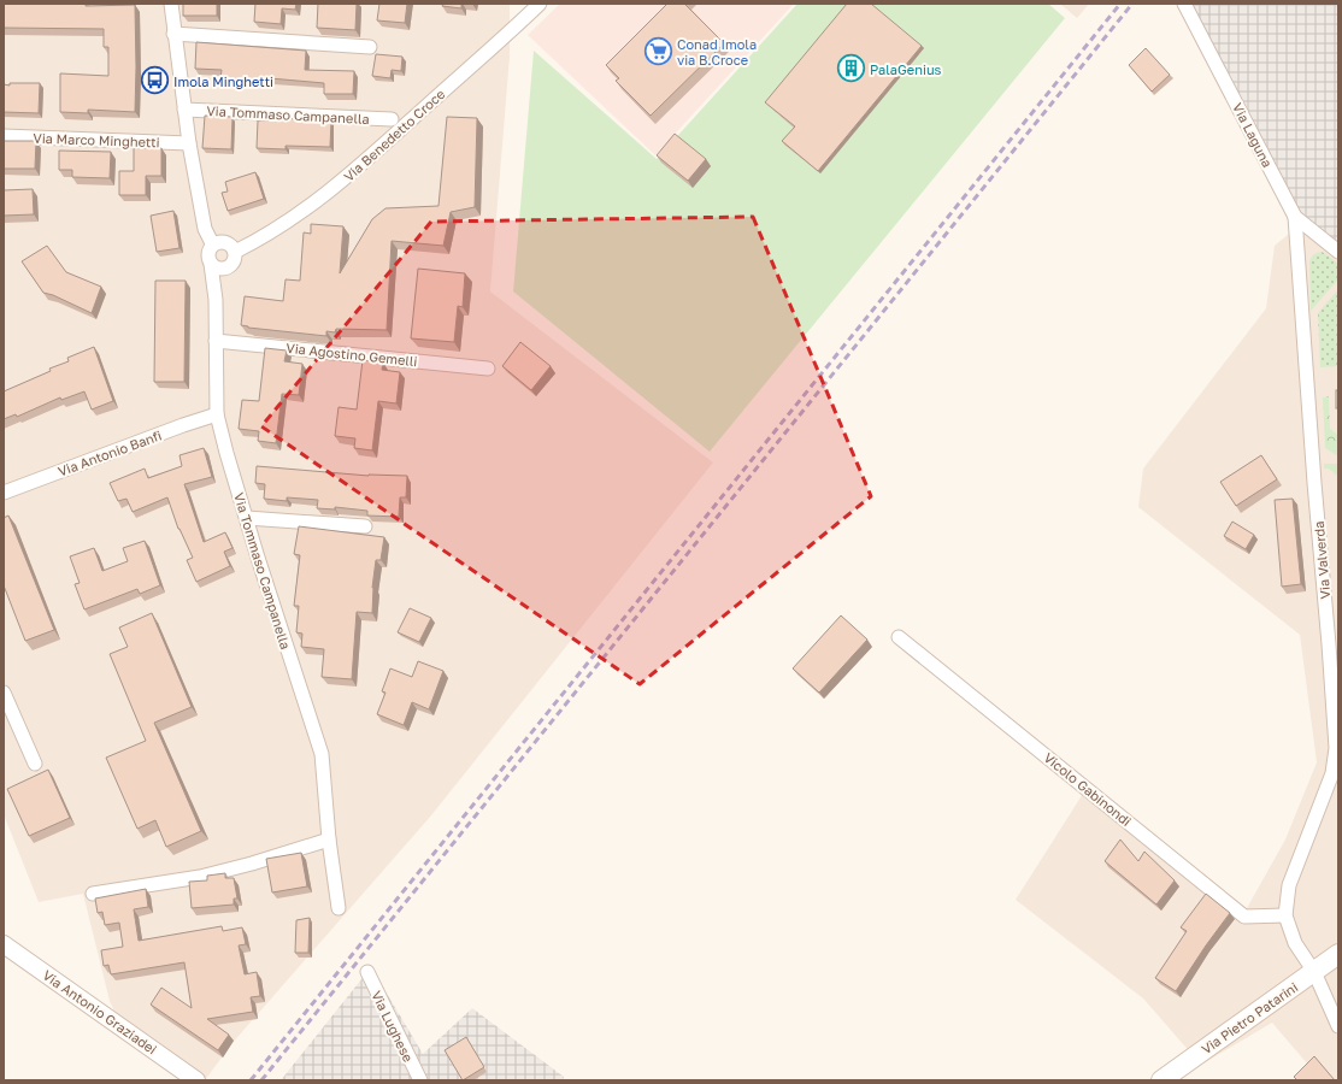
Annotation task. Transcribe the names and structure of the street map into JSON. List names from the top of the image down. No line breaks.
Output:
{"streets":{"main road":["Via Pietro Patarini"],"street":["Via Tommaso Campanella","Via Benedetto Croce","Via Laguna","Via Marco Minghetti","Via Agostino Gemelli","Via Antonio Banfi","Via Valverda","Vicolo Gabinondi","Via Antonio Graziadei","Via Lughese"]},"crossings":[["Via Tommaso Campanella","Via Benedetto Croce"],["Via Tommaso Campanella","Via Marco Minghetti"],["Via Tommaso Campanella","Via Agostino Gemelli"],["Via Tommaso Campanella","Via Antonio Banfi"],["Via Laguna","Via Valverda"],["Via Valverda","Vicolo Gabinondi"],["Via Valverda","Via Pietro Patarini"]],"places":{"supermarket":["Conad Imola via B.Croce"],"building":["PalaGenius"],"bus stop":["Imola Minghetti"]}}
